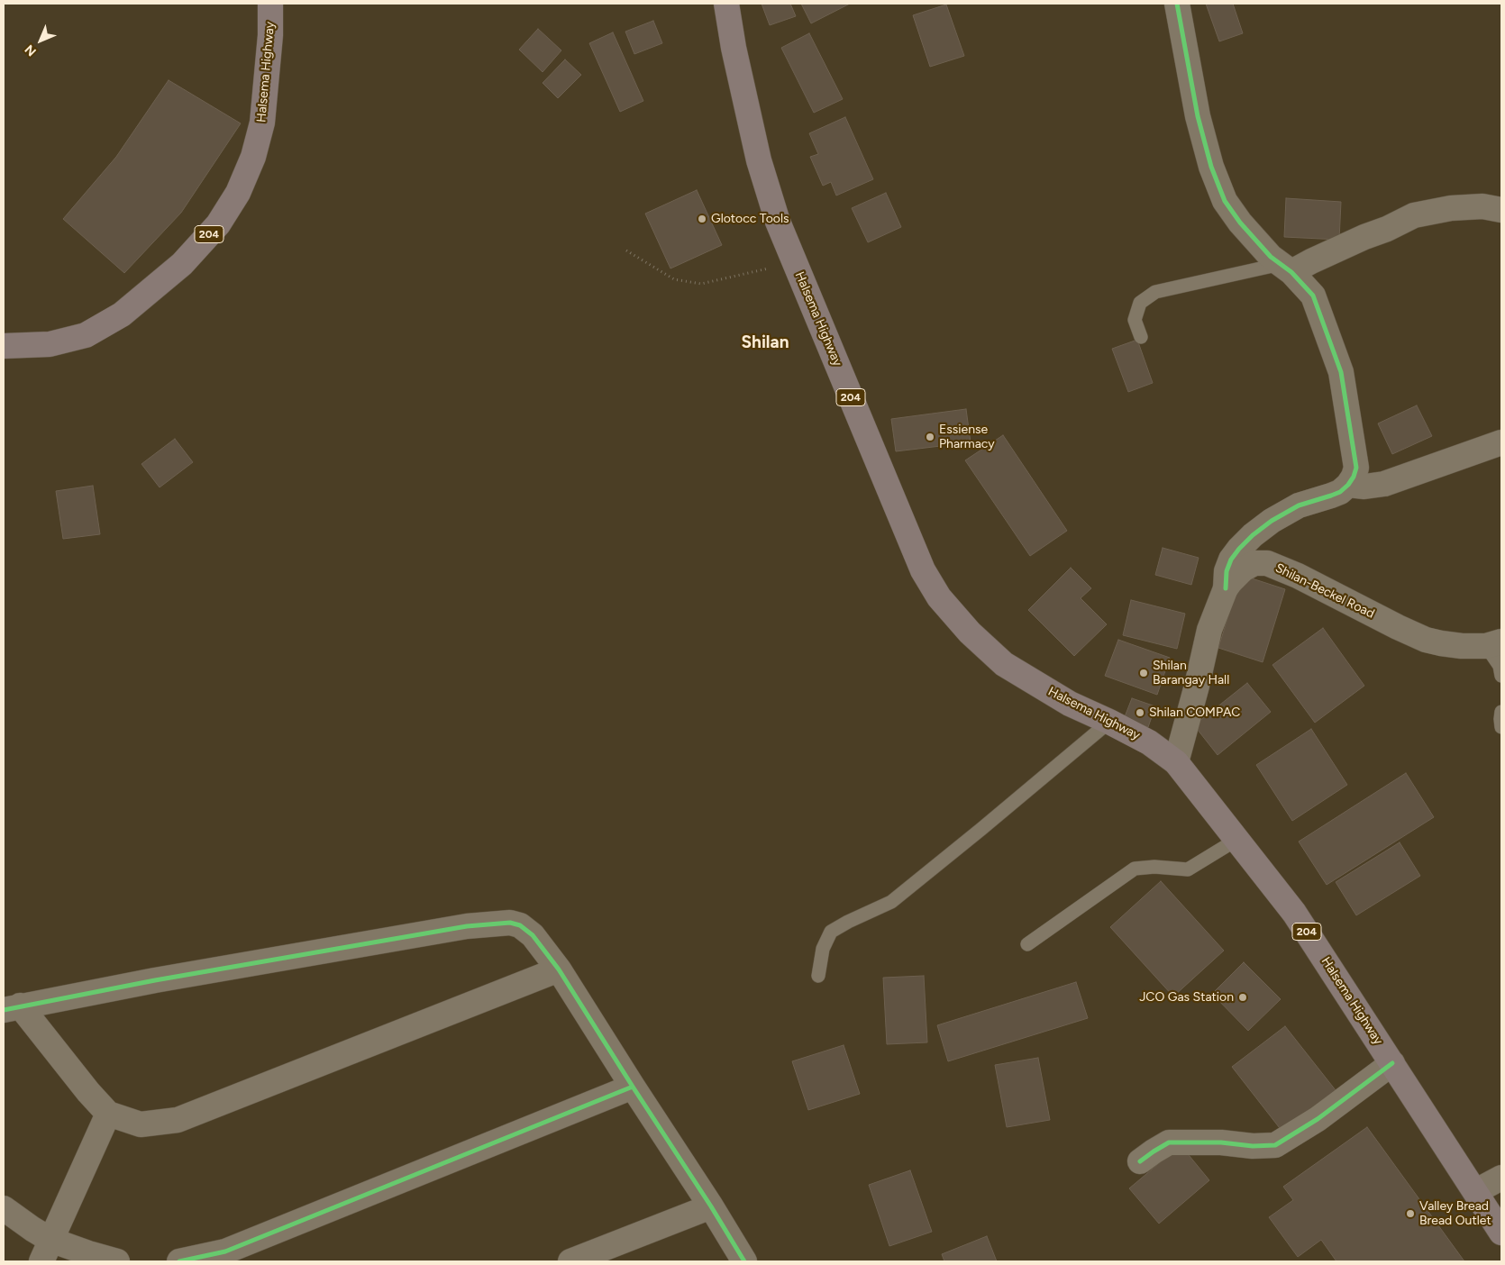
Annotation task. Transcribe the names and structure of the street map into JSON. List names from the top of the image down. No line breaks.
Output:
{"streets":{"highway":["Halsema Highway","204"],"street":["Shilan-Beckel Road"]},"crossings":[["Halsema Highway","Shilan-Beckel Road"]],"districts":["Shilan"],"places":["Glotocc Tools","Essiense Pharmacy","Shilan Barangay Hall","Shilan COMPAC","JCO Gas Station","Valley Bread Bread Outlet"],"north":"bottom left"}
